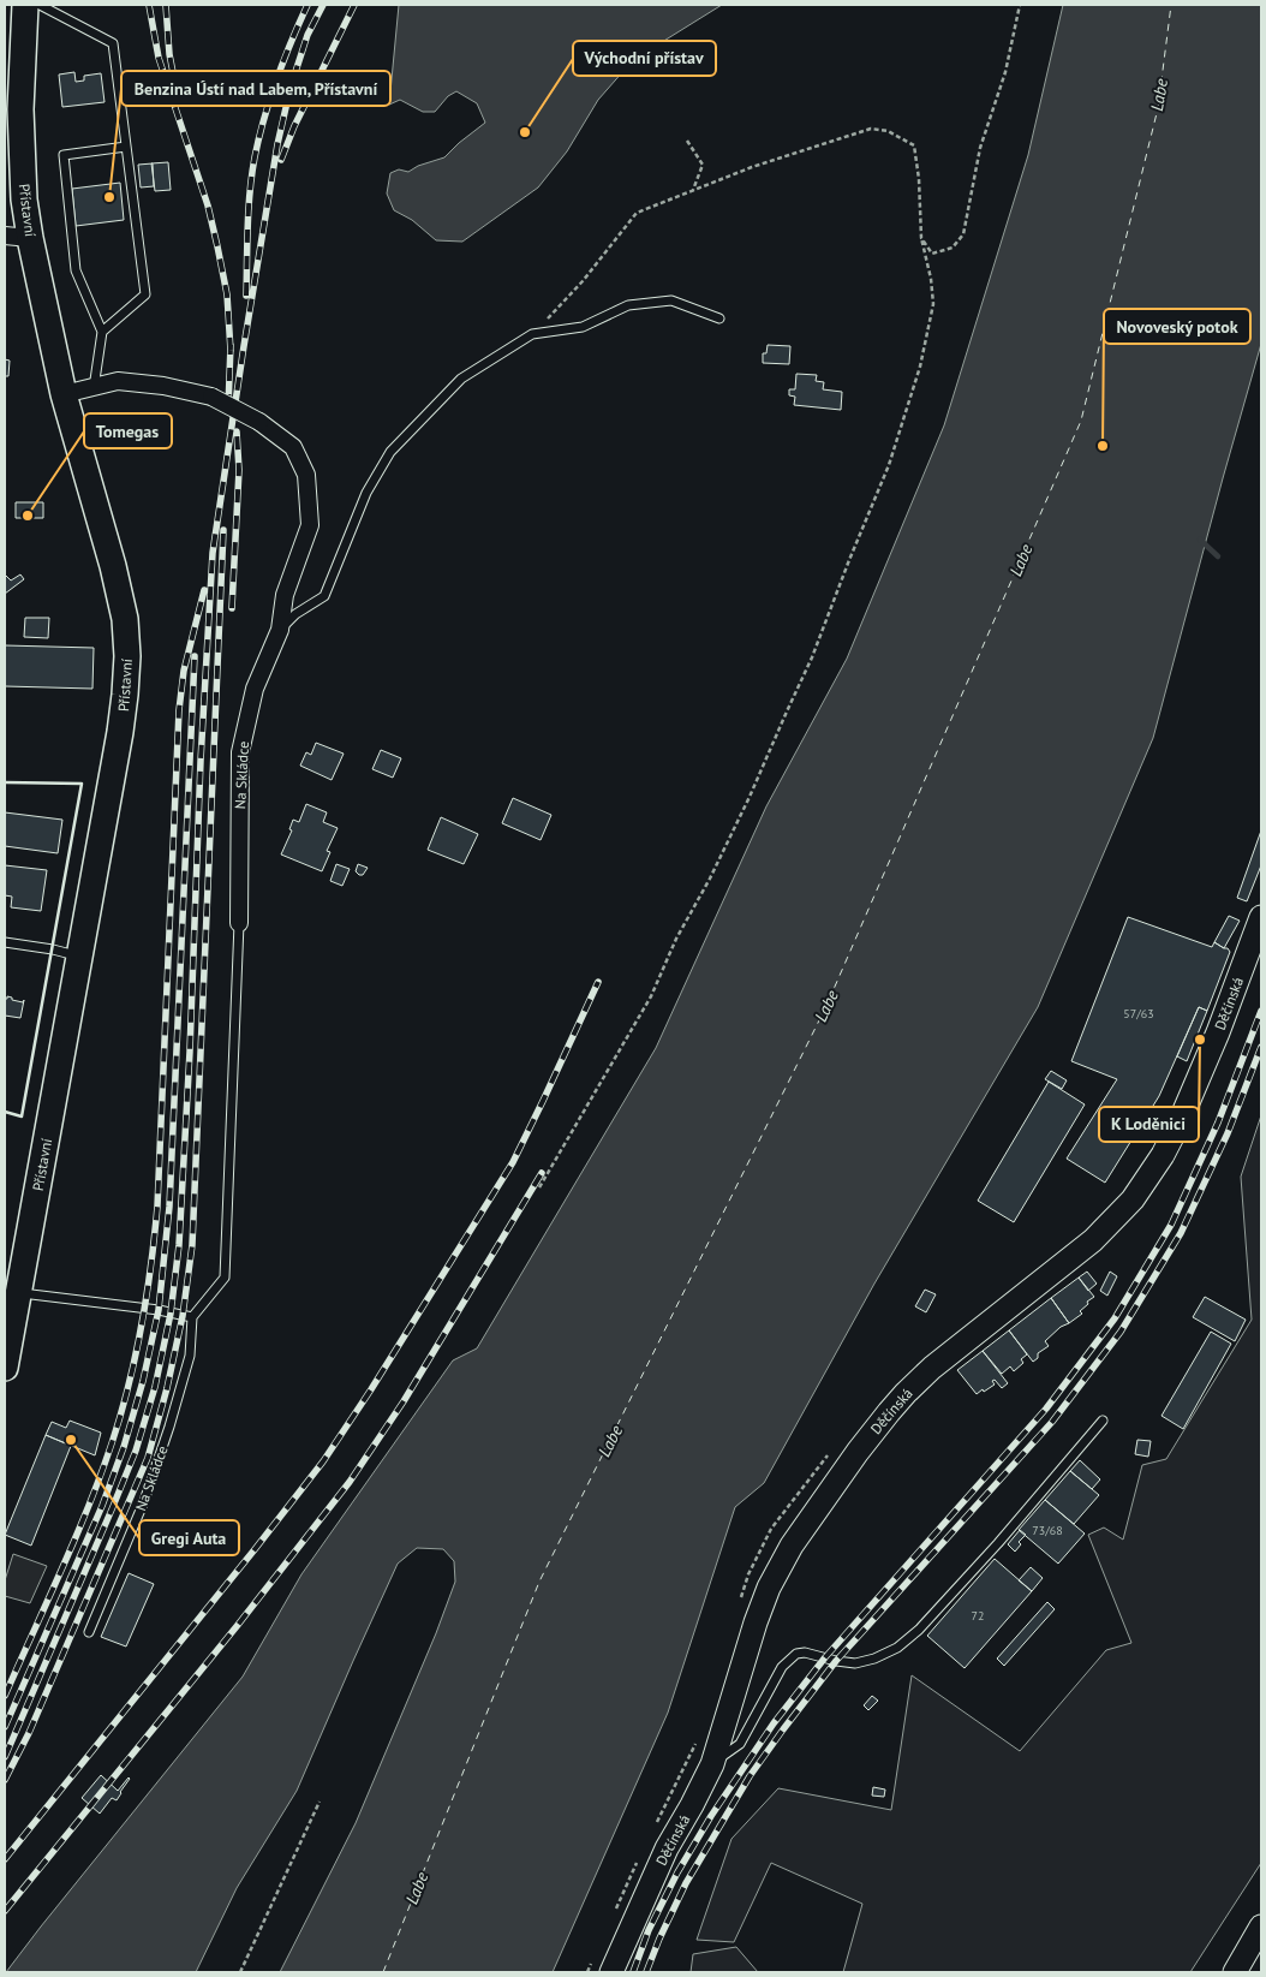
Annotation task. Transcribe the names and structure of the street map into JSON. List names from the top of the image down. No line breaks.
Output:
{"streets":{"main road":["Přístavní","Děčínská"],"street":["Na Skládce"]},"crossings":[["Přístavní","Na Skládce"]],"water":["Labe"],"places":["Východní přístav","Benzina Ústí nad Labem, Přístavní","Novoveský potok","Tomegas","K Loděnici","Gregi Auta"],"house_numbers":["57/63","73/68","72"]}
